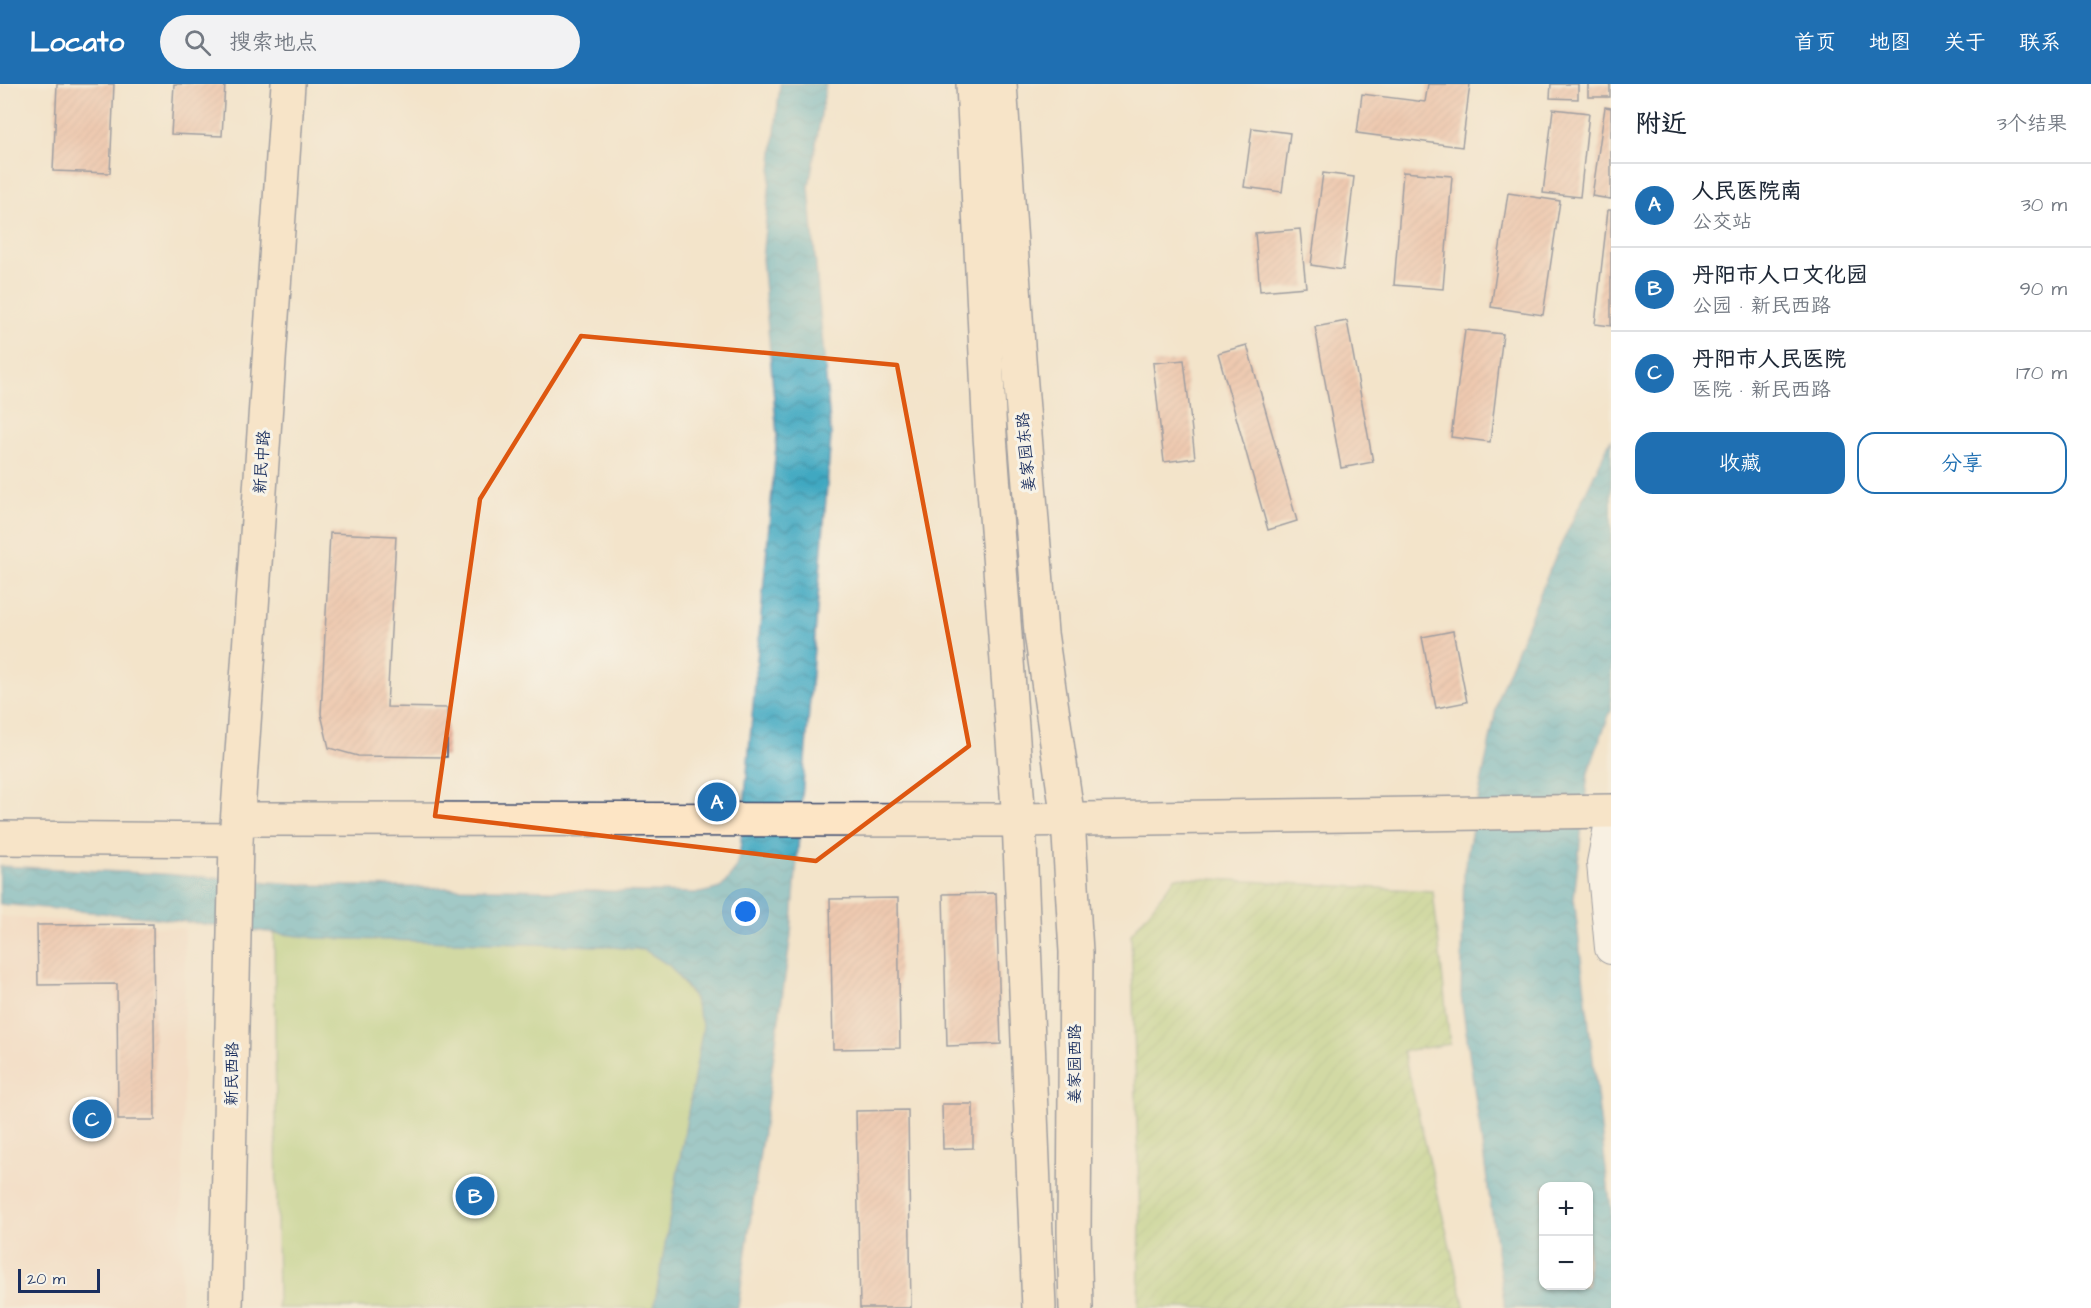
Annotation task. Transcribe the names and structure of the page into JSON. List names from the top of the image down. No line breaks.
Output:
{"streets":{"street":["姜家园东路","新民中路","姜家园西路","新民西路"]},"crossings":[["姜家园东路","姜家园西路"],["新民中路","新民西路"]],"scale_bar":"20 m","page":{"header":"Locato","search":"搜索地点","nav":["首页","地图","关于","联系"],"heading":["附近","3个结果"],"list":[{"mark":"A","name":"人民医院南","note":"公交站","value":"30 m"},{"mark":"B","name":"丹阳市人口文化园","note":"公园 · 新民西路","value":"90 m"},{"mark":"C","name":"丹阳市人民医院","note":"医院 · 新民西路","value":"170 m"}],"buttons":["收藏","分享"],"pins":["A","C","B"],"map_buttons":["+","−"],"scale":"20 m"}}
